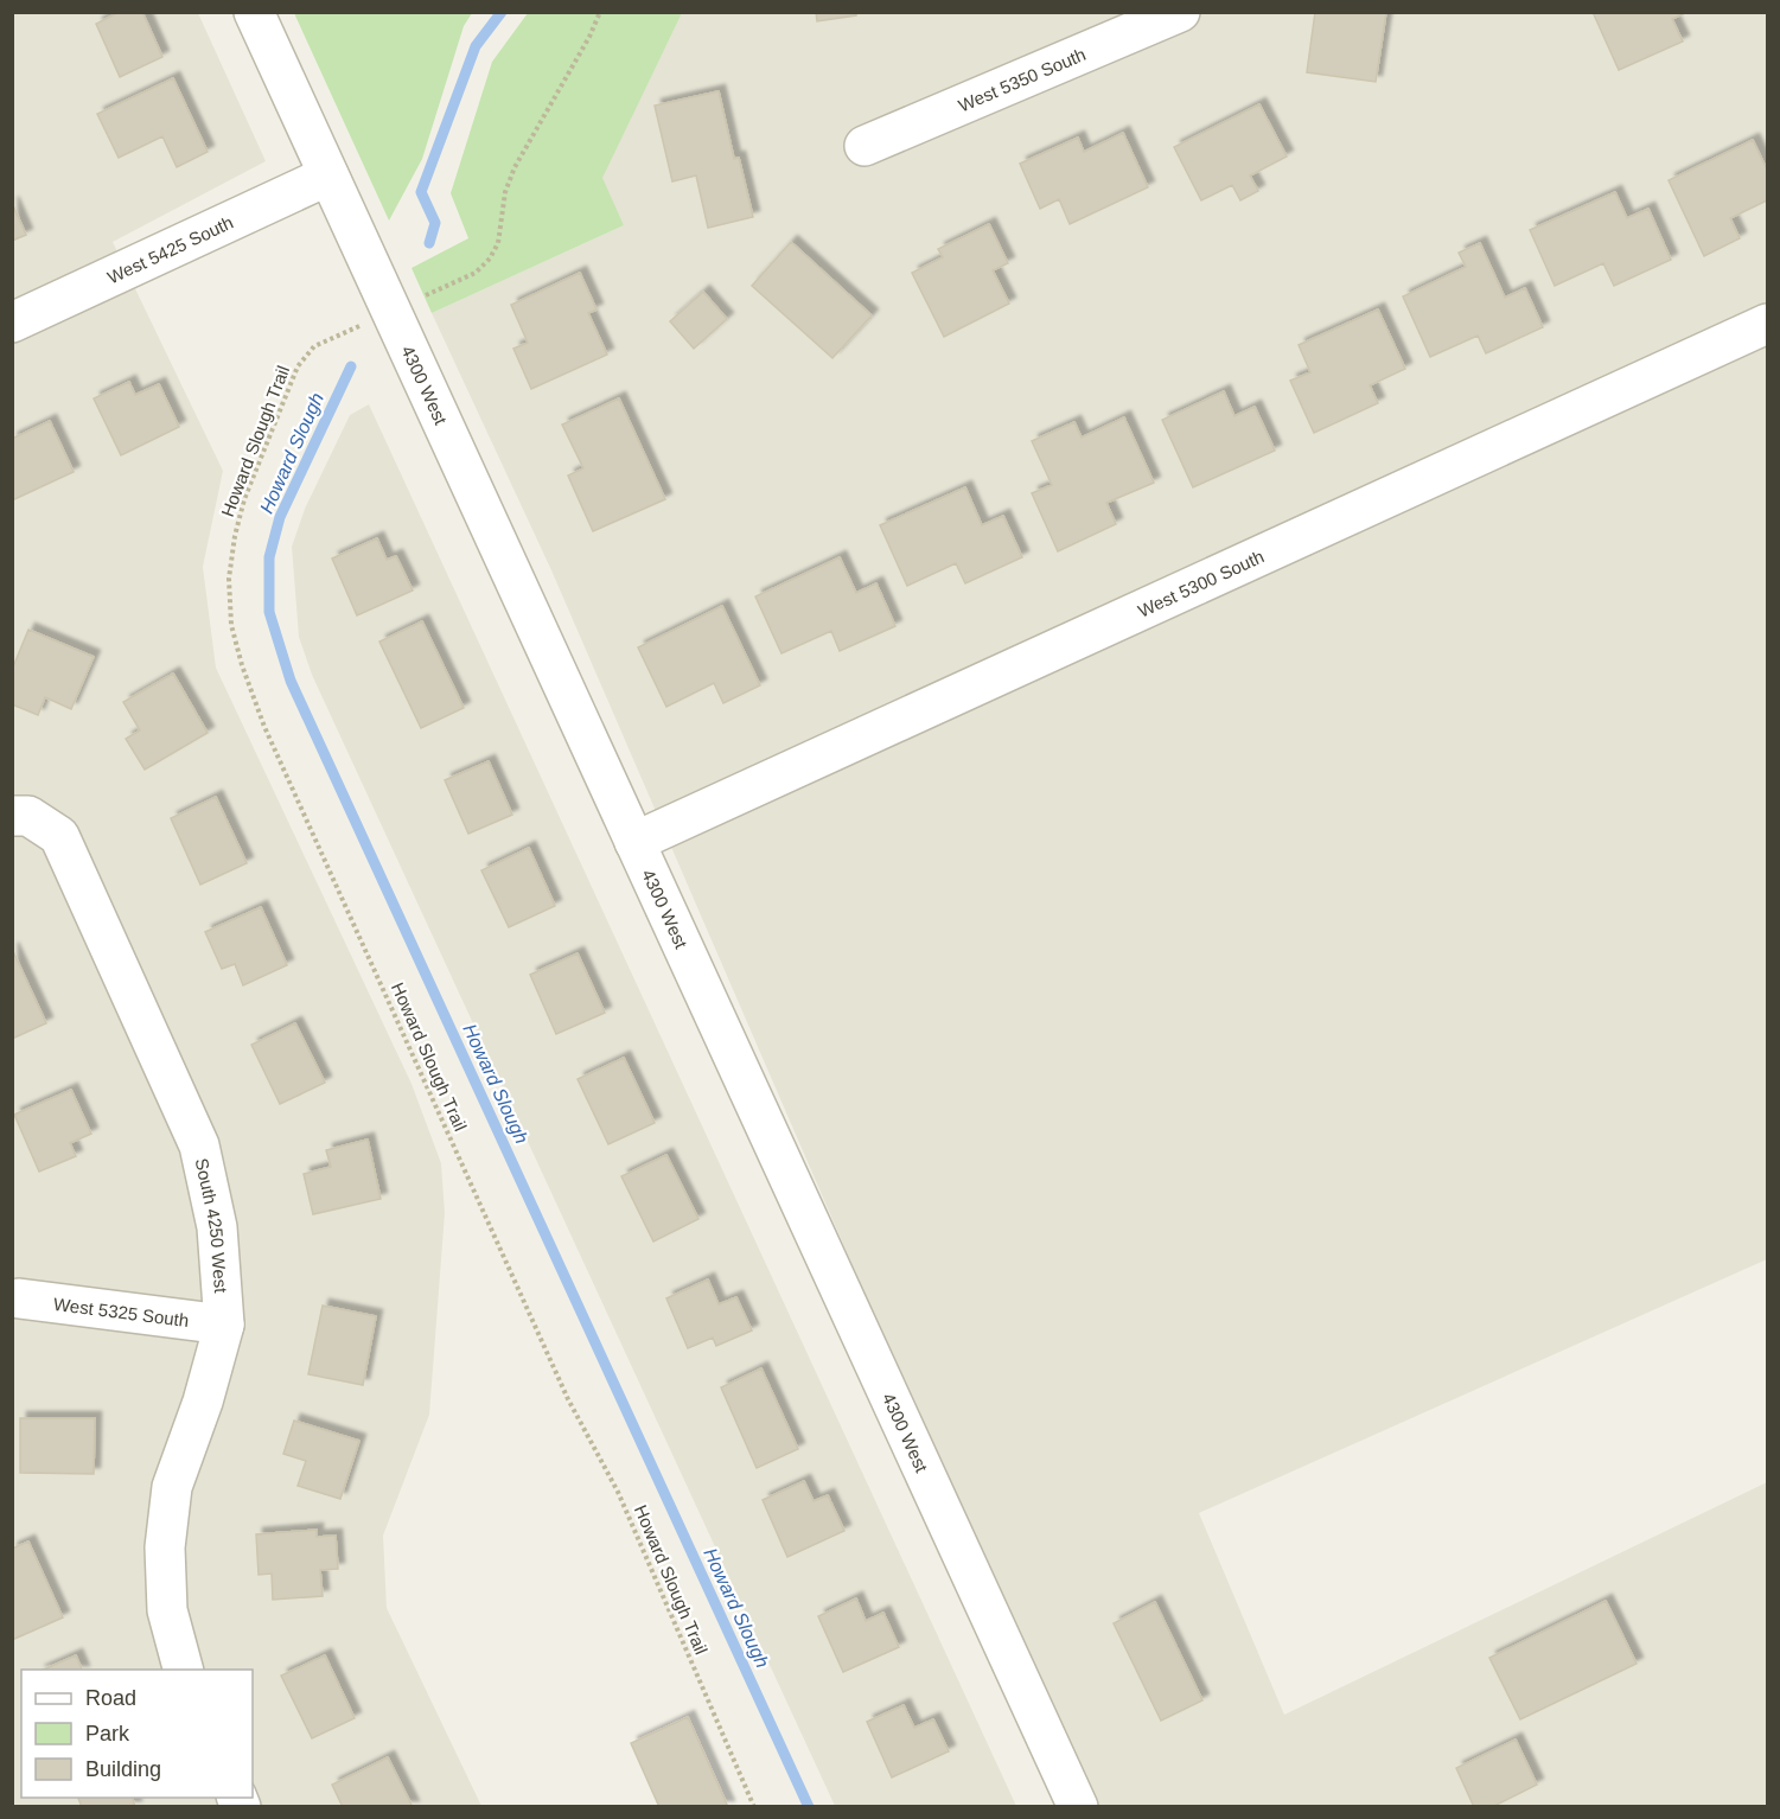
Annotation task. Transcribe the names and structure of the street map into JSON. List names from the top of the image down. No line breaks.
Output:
{"streets":{"street":["West 5350 South","West 5425 South","4300 West","West 5300 South","South 4250 West","West 5325 South"],"path":["Howard Slough Trail"]},"crossings":[["West 5425 South","4300 West"],["4300 West","West 5300 South"],["South 4250 West","West 5325 South"]],"water":["Howard Slough"],"legend":["Road","Park","Building"]}
